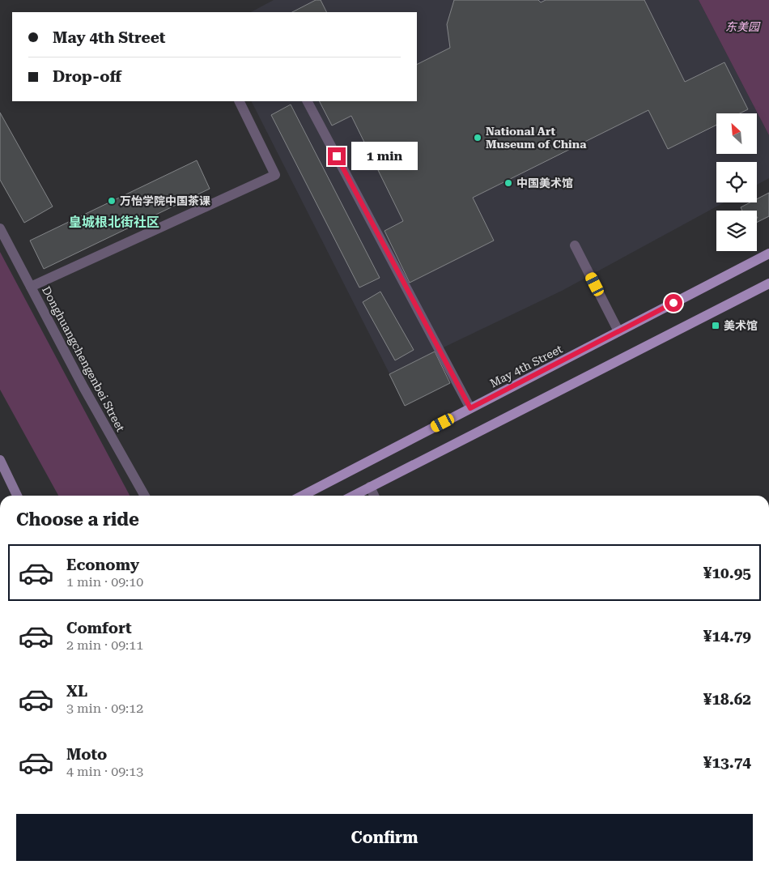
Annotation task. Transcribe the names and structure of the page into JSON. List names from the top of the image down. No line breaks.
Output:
{"streets":{"main road":["May 4th Street"],"street":["Donghuangchengenbei Street"]},"districts":["皇城根北街社区"],"parks":["东美园"],"places":{"other":["National Art Museum of China","中国美术馆","万怡学院中国茶课"],"transit":["美术馆"]},"north":"top left","page":{"banner":["May 4th Street","Drop-off"],"bubble":"1 min","heading":"Choose a ride","list":[{"name":"Economy","note":"1 min · 09:10","value":"¥10.95"},{"name":"Comfort","note":"2 min · 09:11","value":"¥14.79"},{"name":"XL","note":"3 min · 09:12","value":"¥18.62"},{"name":"Moto","note":"4 min · 09:13","value":"¥13.74"}],"buttons":"Confirm"}}
